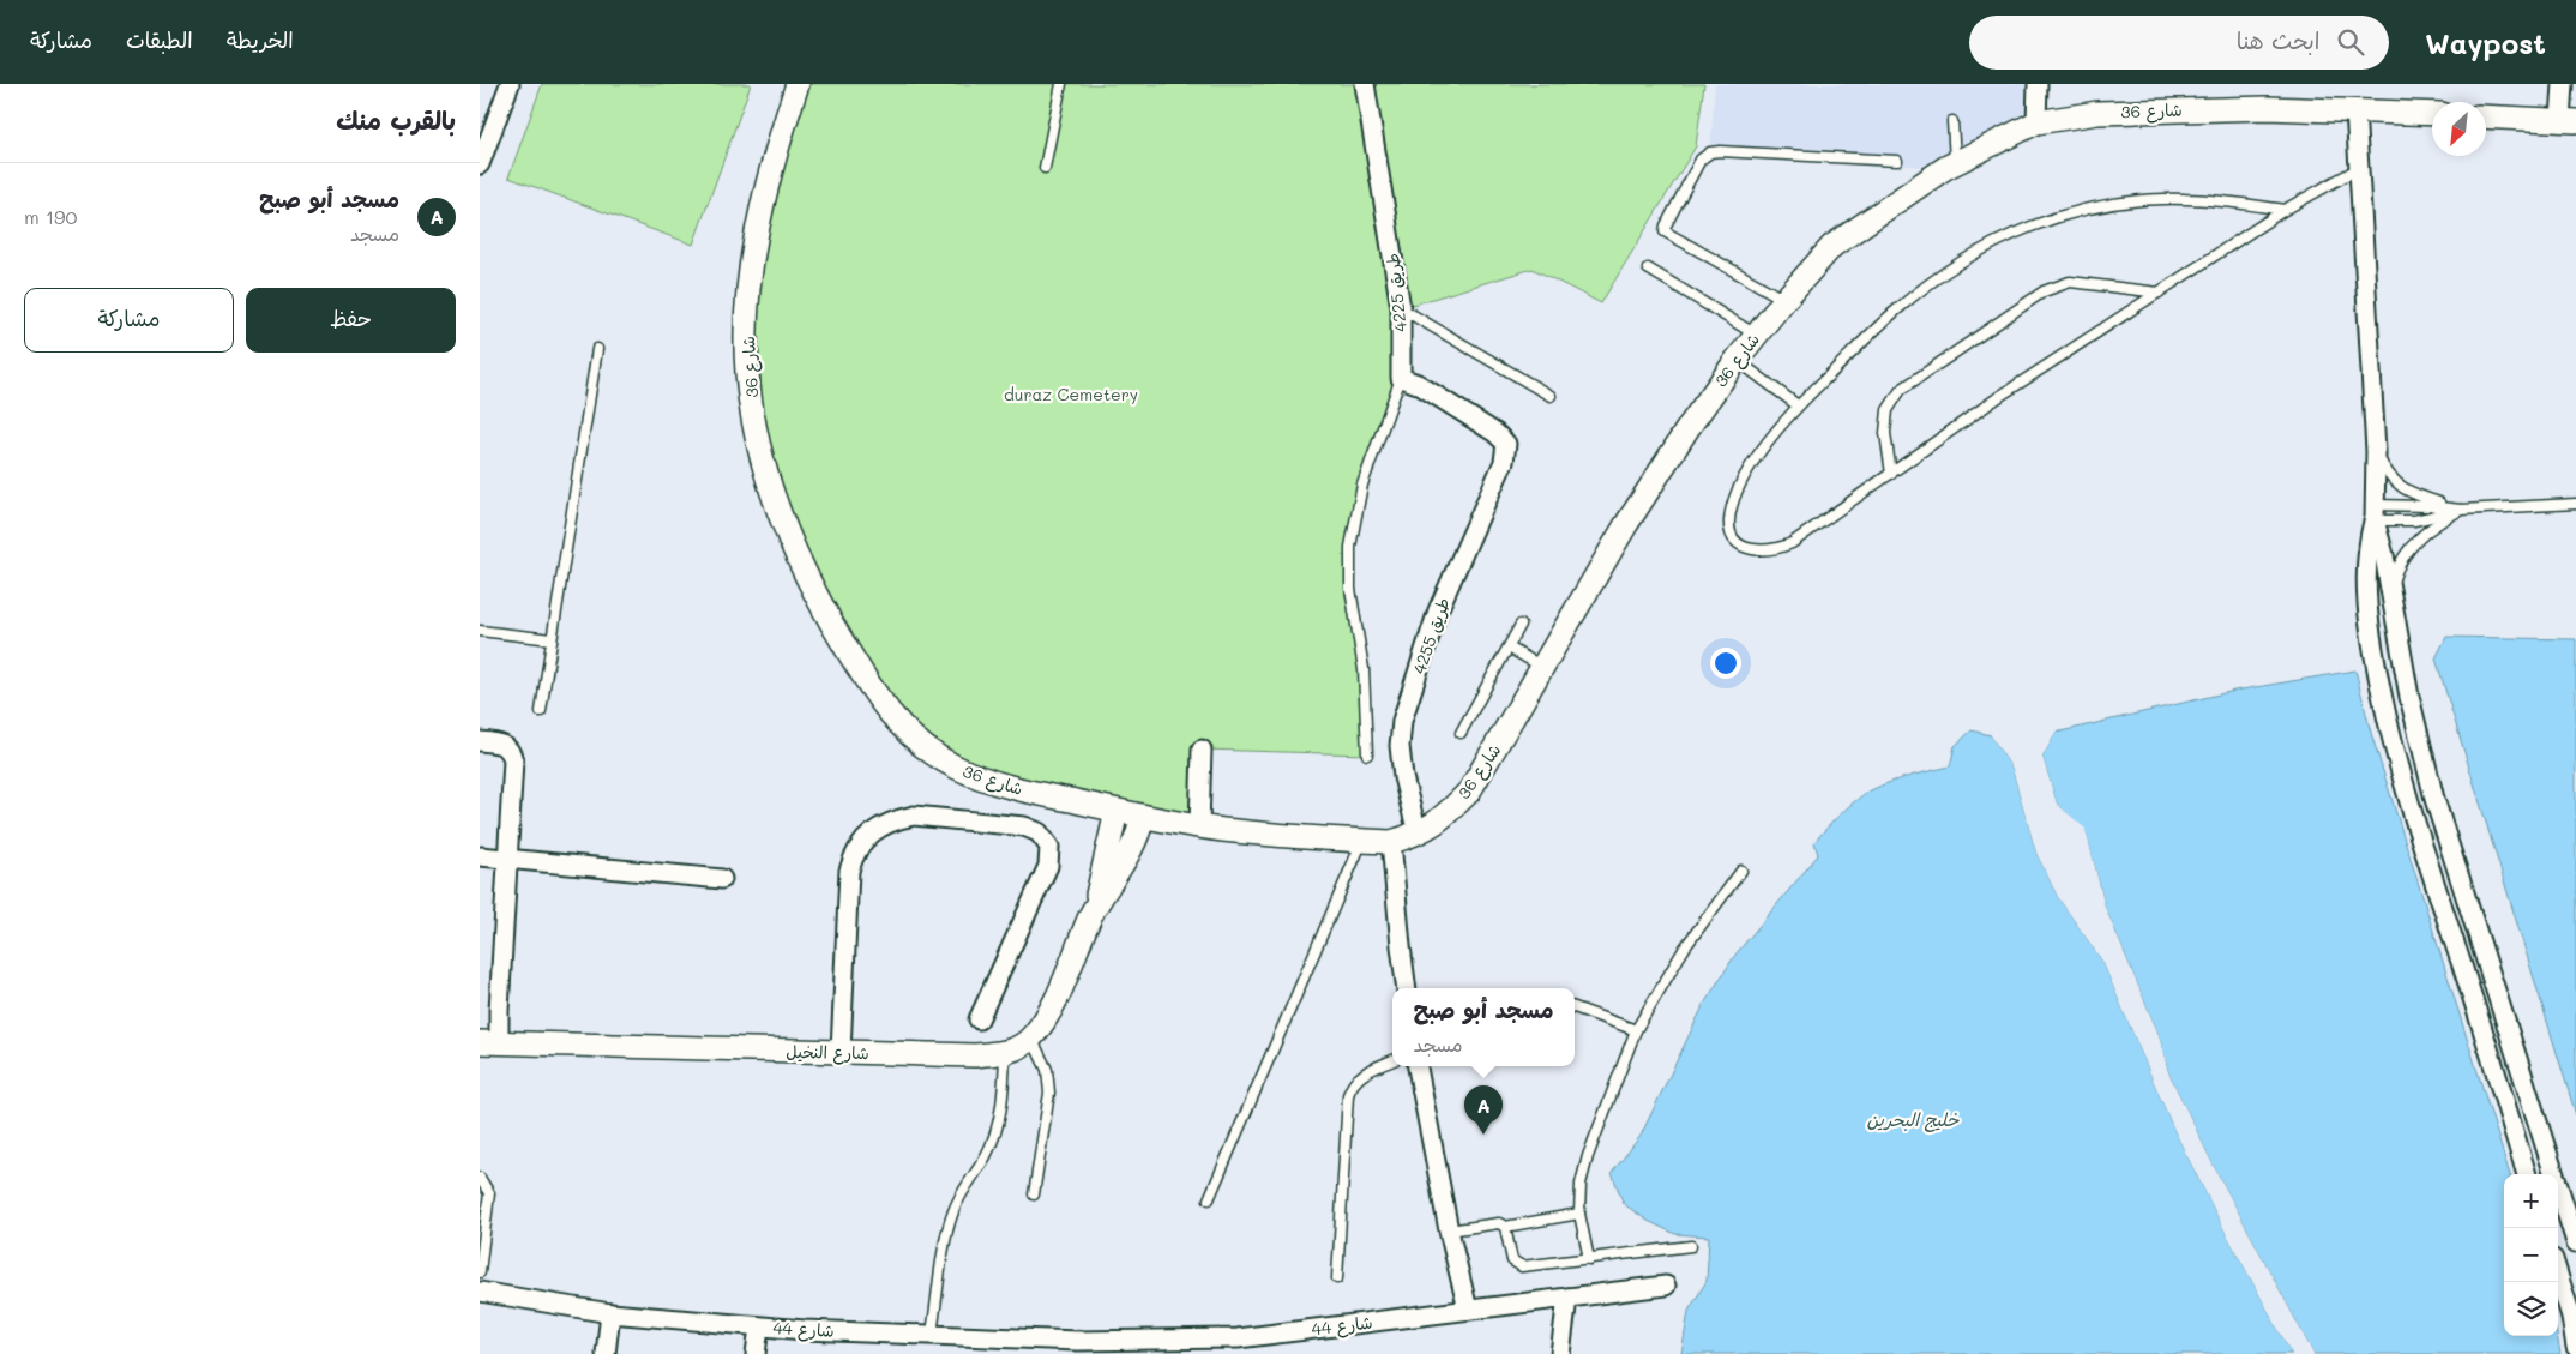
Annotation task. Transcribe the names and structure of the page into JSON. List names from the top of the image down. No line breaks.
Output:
{"streets":{"street":["شارع 36","طريق 4225","طريق 4255","شارع النخيل","شارع 44"]},"crossings":[["شارع 36","طريق 4255"],["طريق 4225","طريق 4255"]],"water":["خليج البحرين"],"parks":["duraz Cemetery"],"north":"bottom left","page":{"header":"Waypost","search":"ابحث هنا","nav":["الخريطة","الطبقات","مشاركة"],"heading":"بالقرب منك","list":[{"mark":"A","name":"مسجد أبو صبح","note":"مسجد","value":"190 m"}],"buttons":["حفظ","مشاركة"],"popup":["مسجد أبو صبح","مسجد"],"pins":"A","map_buttons":["+","−"]}}
